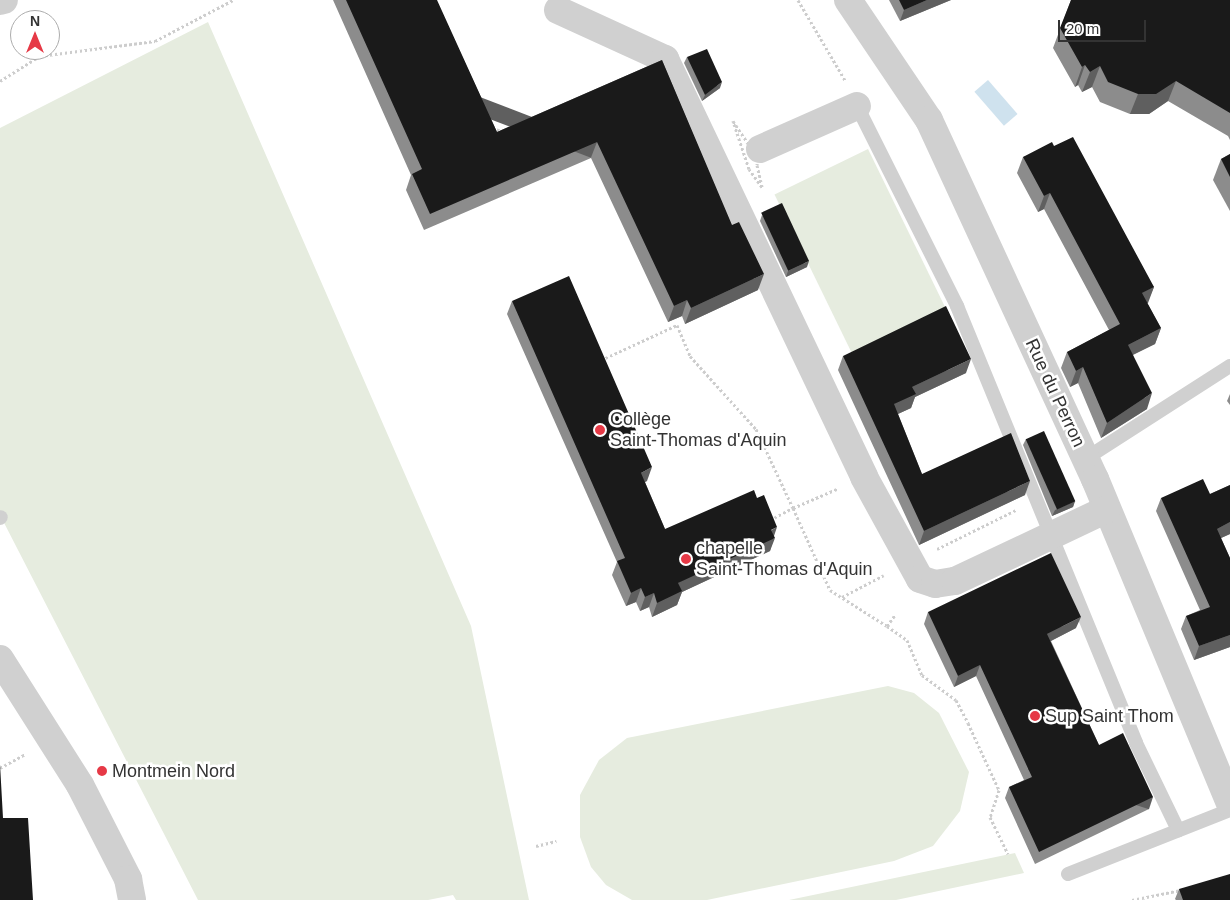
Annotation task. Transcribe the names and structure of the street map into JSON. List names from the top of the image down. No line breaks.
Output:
{"streets":{"street":["Rue du Perron"]},"places":["Collège Saint-Thomas d'Aquin","chapelle Saint-Thomas d'Aquin","Sup Saint Thom","Montmein Nord"],"scale_bar":"20 m","north":"top"}
